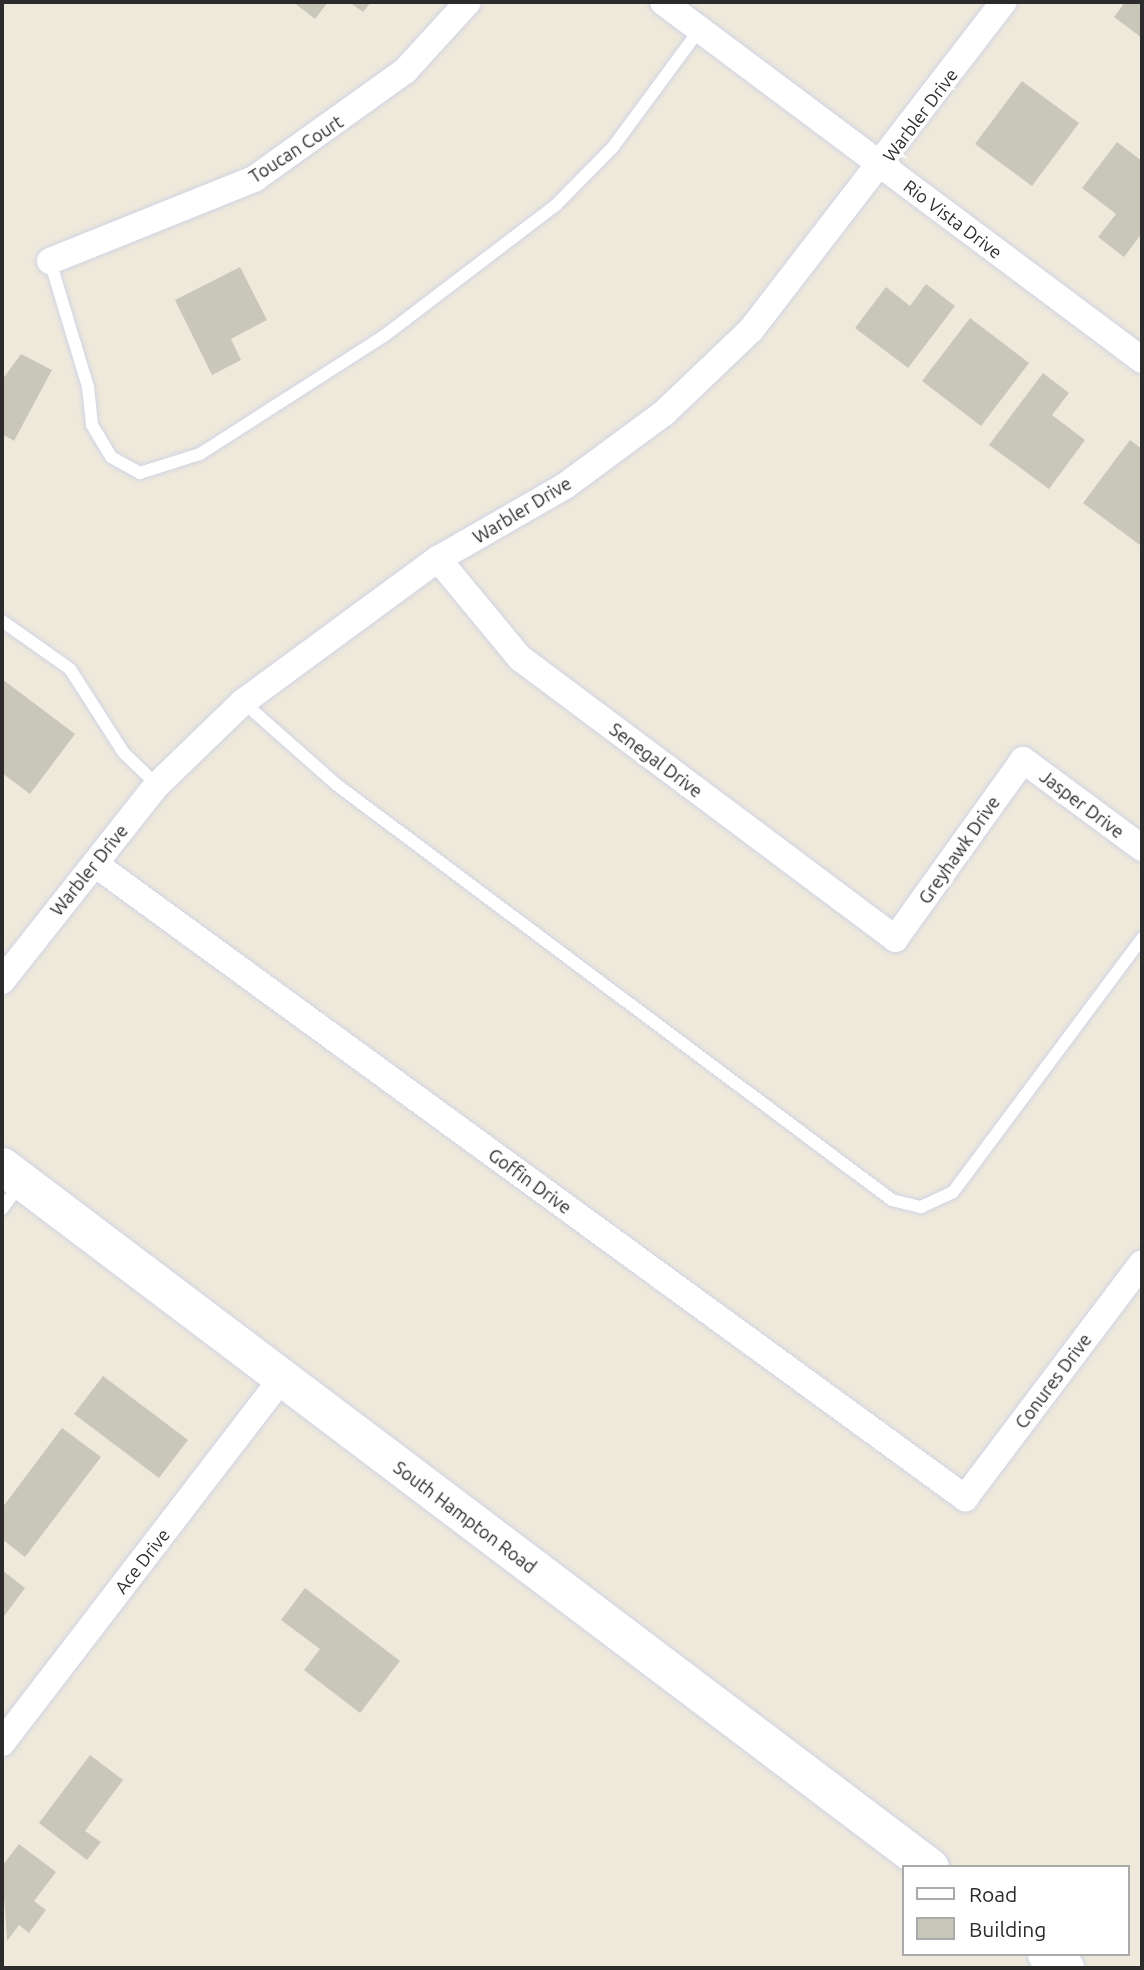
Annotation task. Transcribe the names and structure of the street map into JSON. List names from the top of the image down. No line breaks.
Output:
{"streets":{"main road":["South Hampton Road"],"street":["Warbler Drive","Toucan Court","Rio Vista Drive","Senegal Drive","Jasper Drive","Greyhawk Drive","Goffin Drive","Conures Drive","Ace Drive"]},"crossings":[["Warbler Drive","Rio Vista Drive"],["Warbler Drive","Senegal Drive"],["Warbler Drive","Goffin Drive"],["Senegal Drive","Greyhawk Drive"],["Jasper Drive","Greyhawk Drive"],["Goffin Drive","Conures Drive"],["South Hampton Road","Ace Drive"]],"legend":["Road","Building"]}
